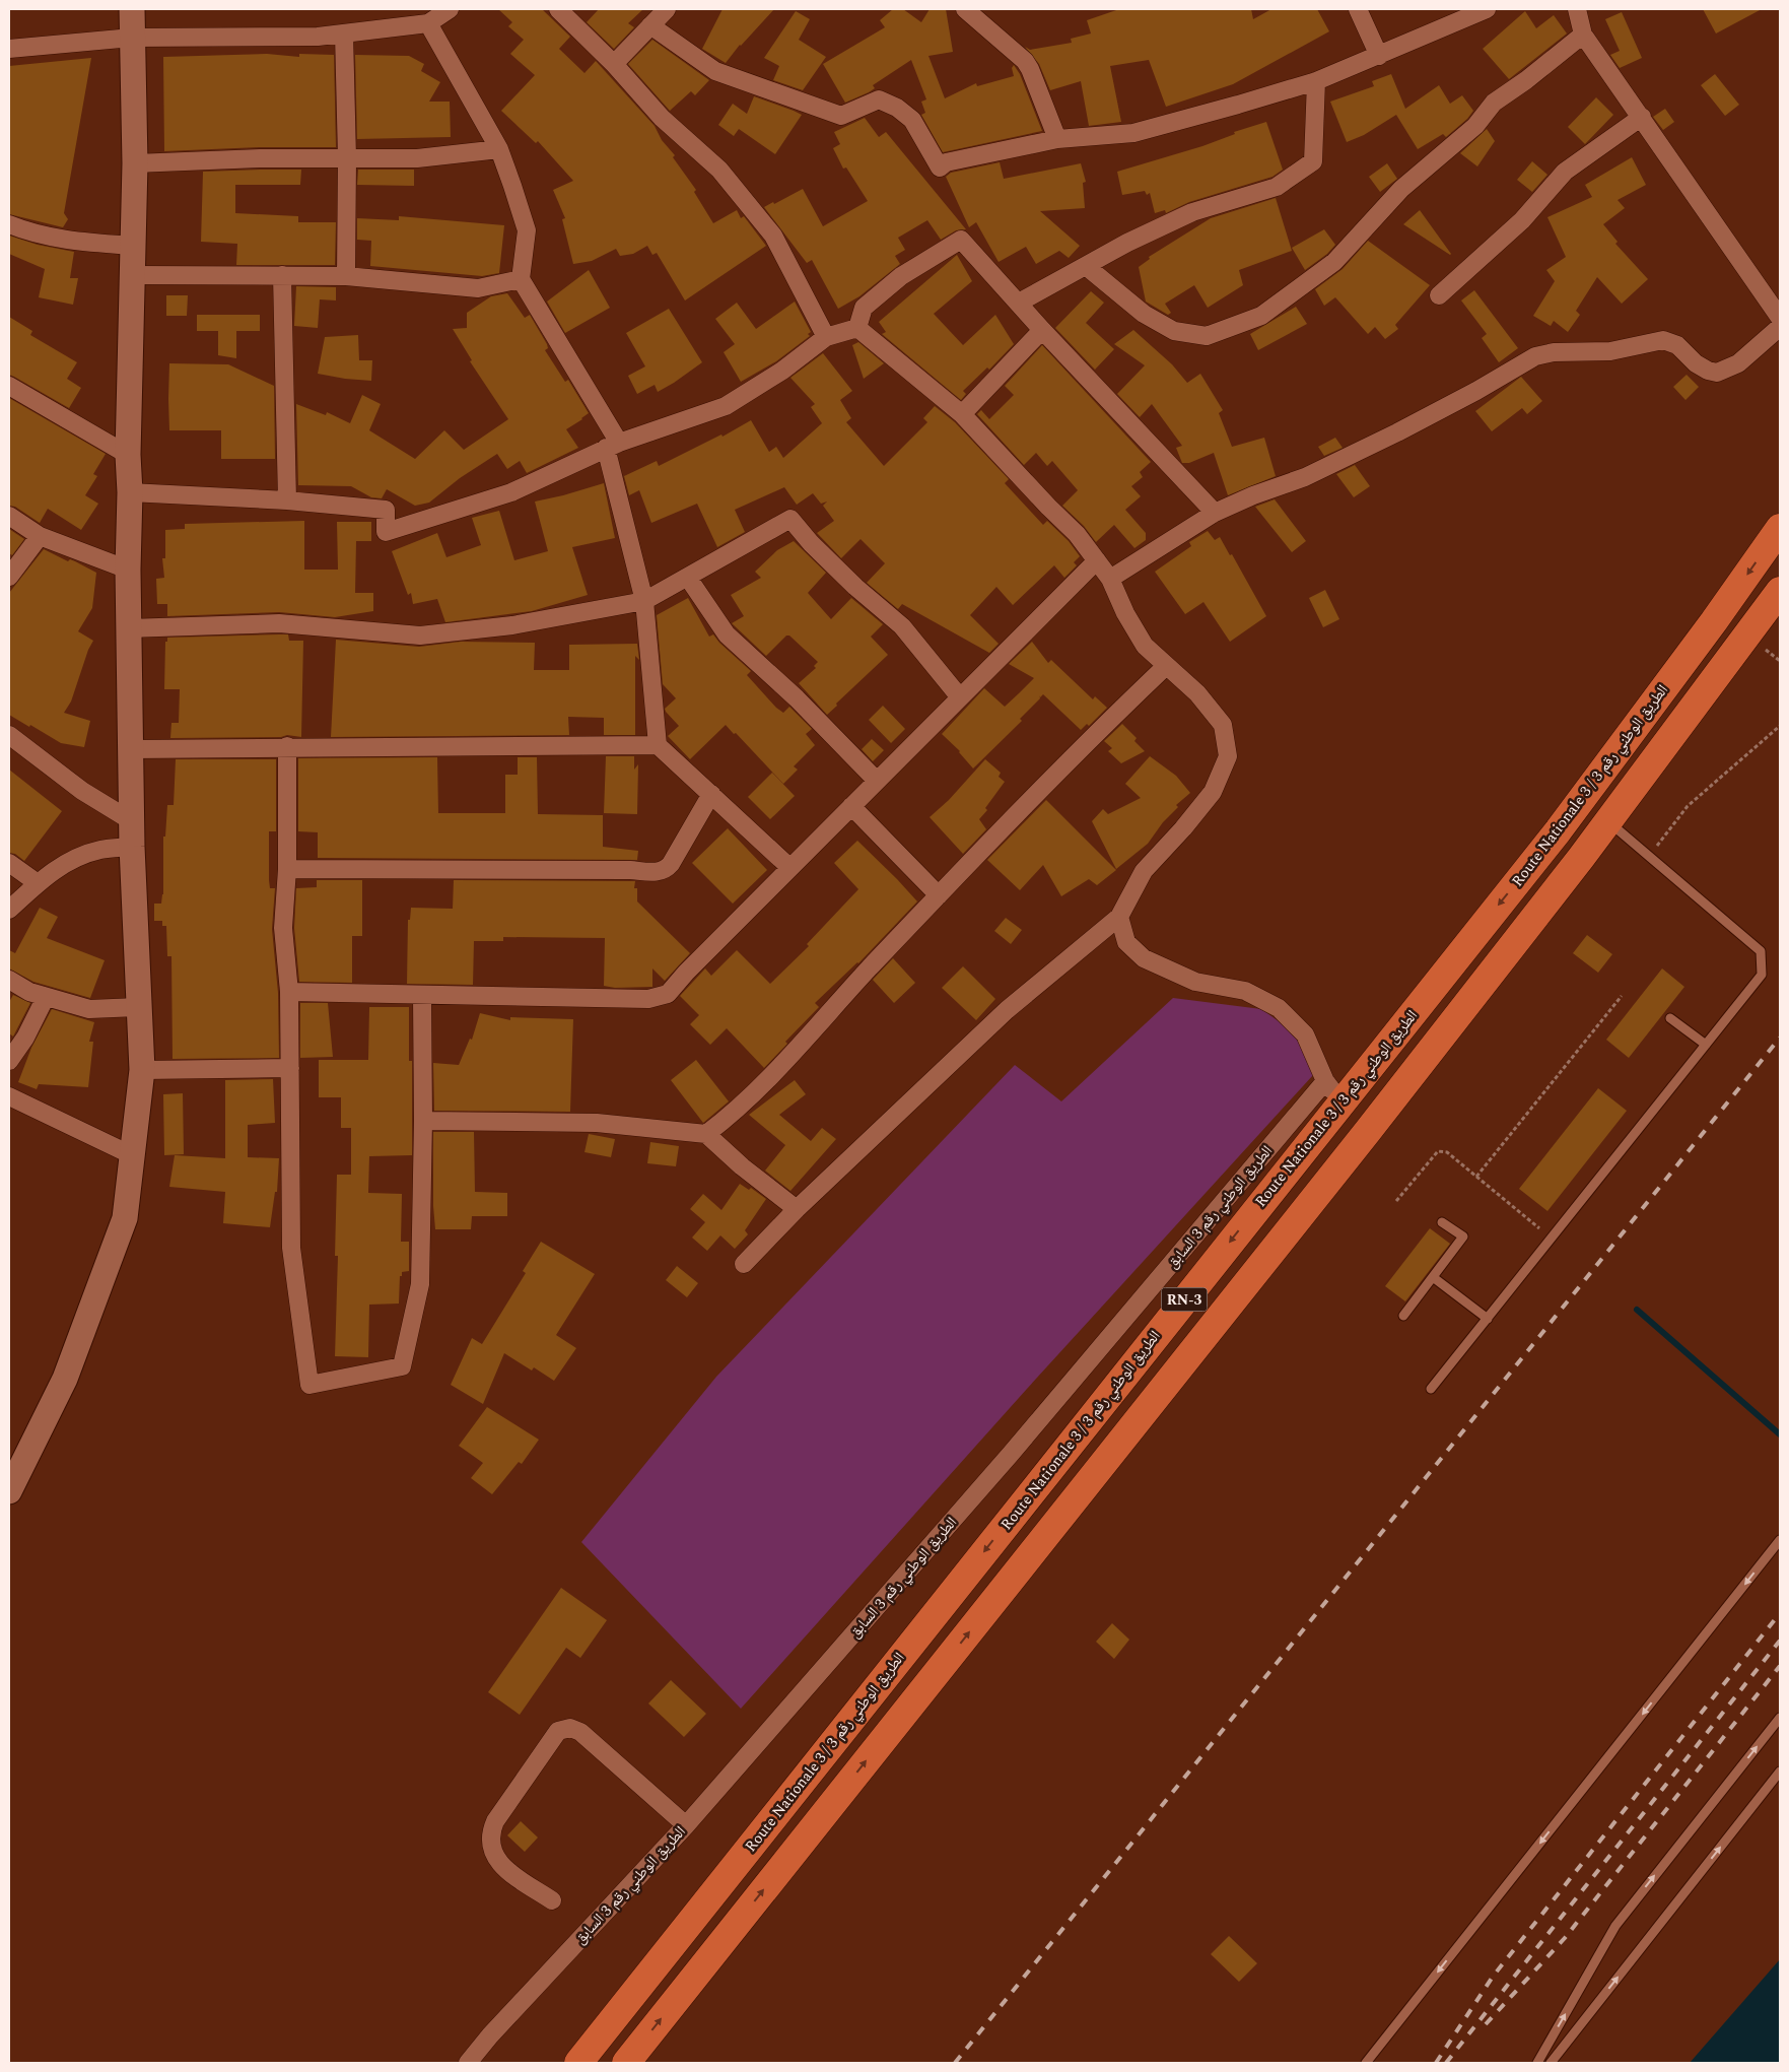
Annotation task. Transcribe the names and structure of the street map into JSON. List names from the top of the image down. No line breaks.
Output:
{"streets":{"highway":["Route Nationale 3 / الطريق الوطني رقم 3","RN-3"],"street":["الطريق الوطني رقم 3 السابق"]},"crossings":[["Route Nationale 3 / الطريق الوطني رقم 3","الطريق الوطني رقم 3 السابق"]]}
